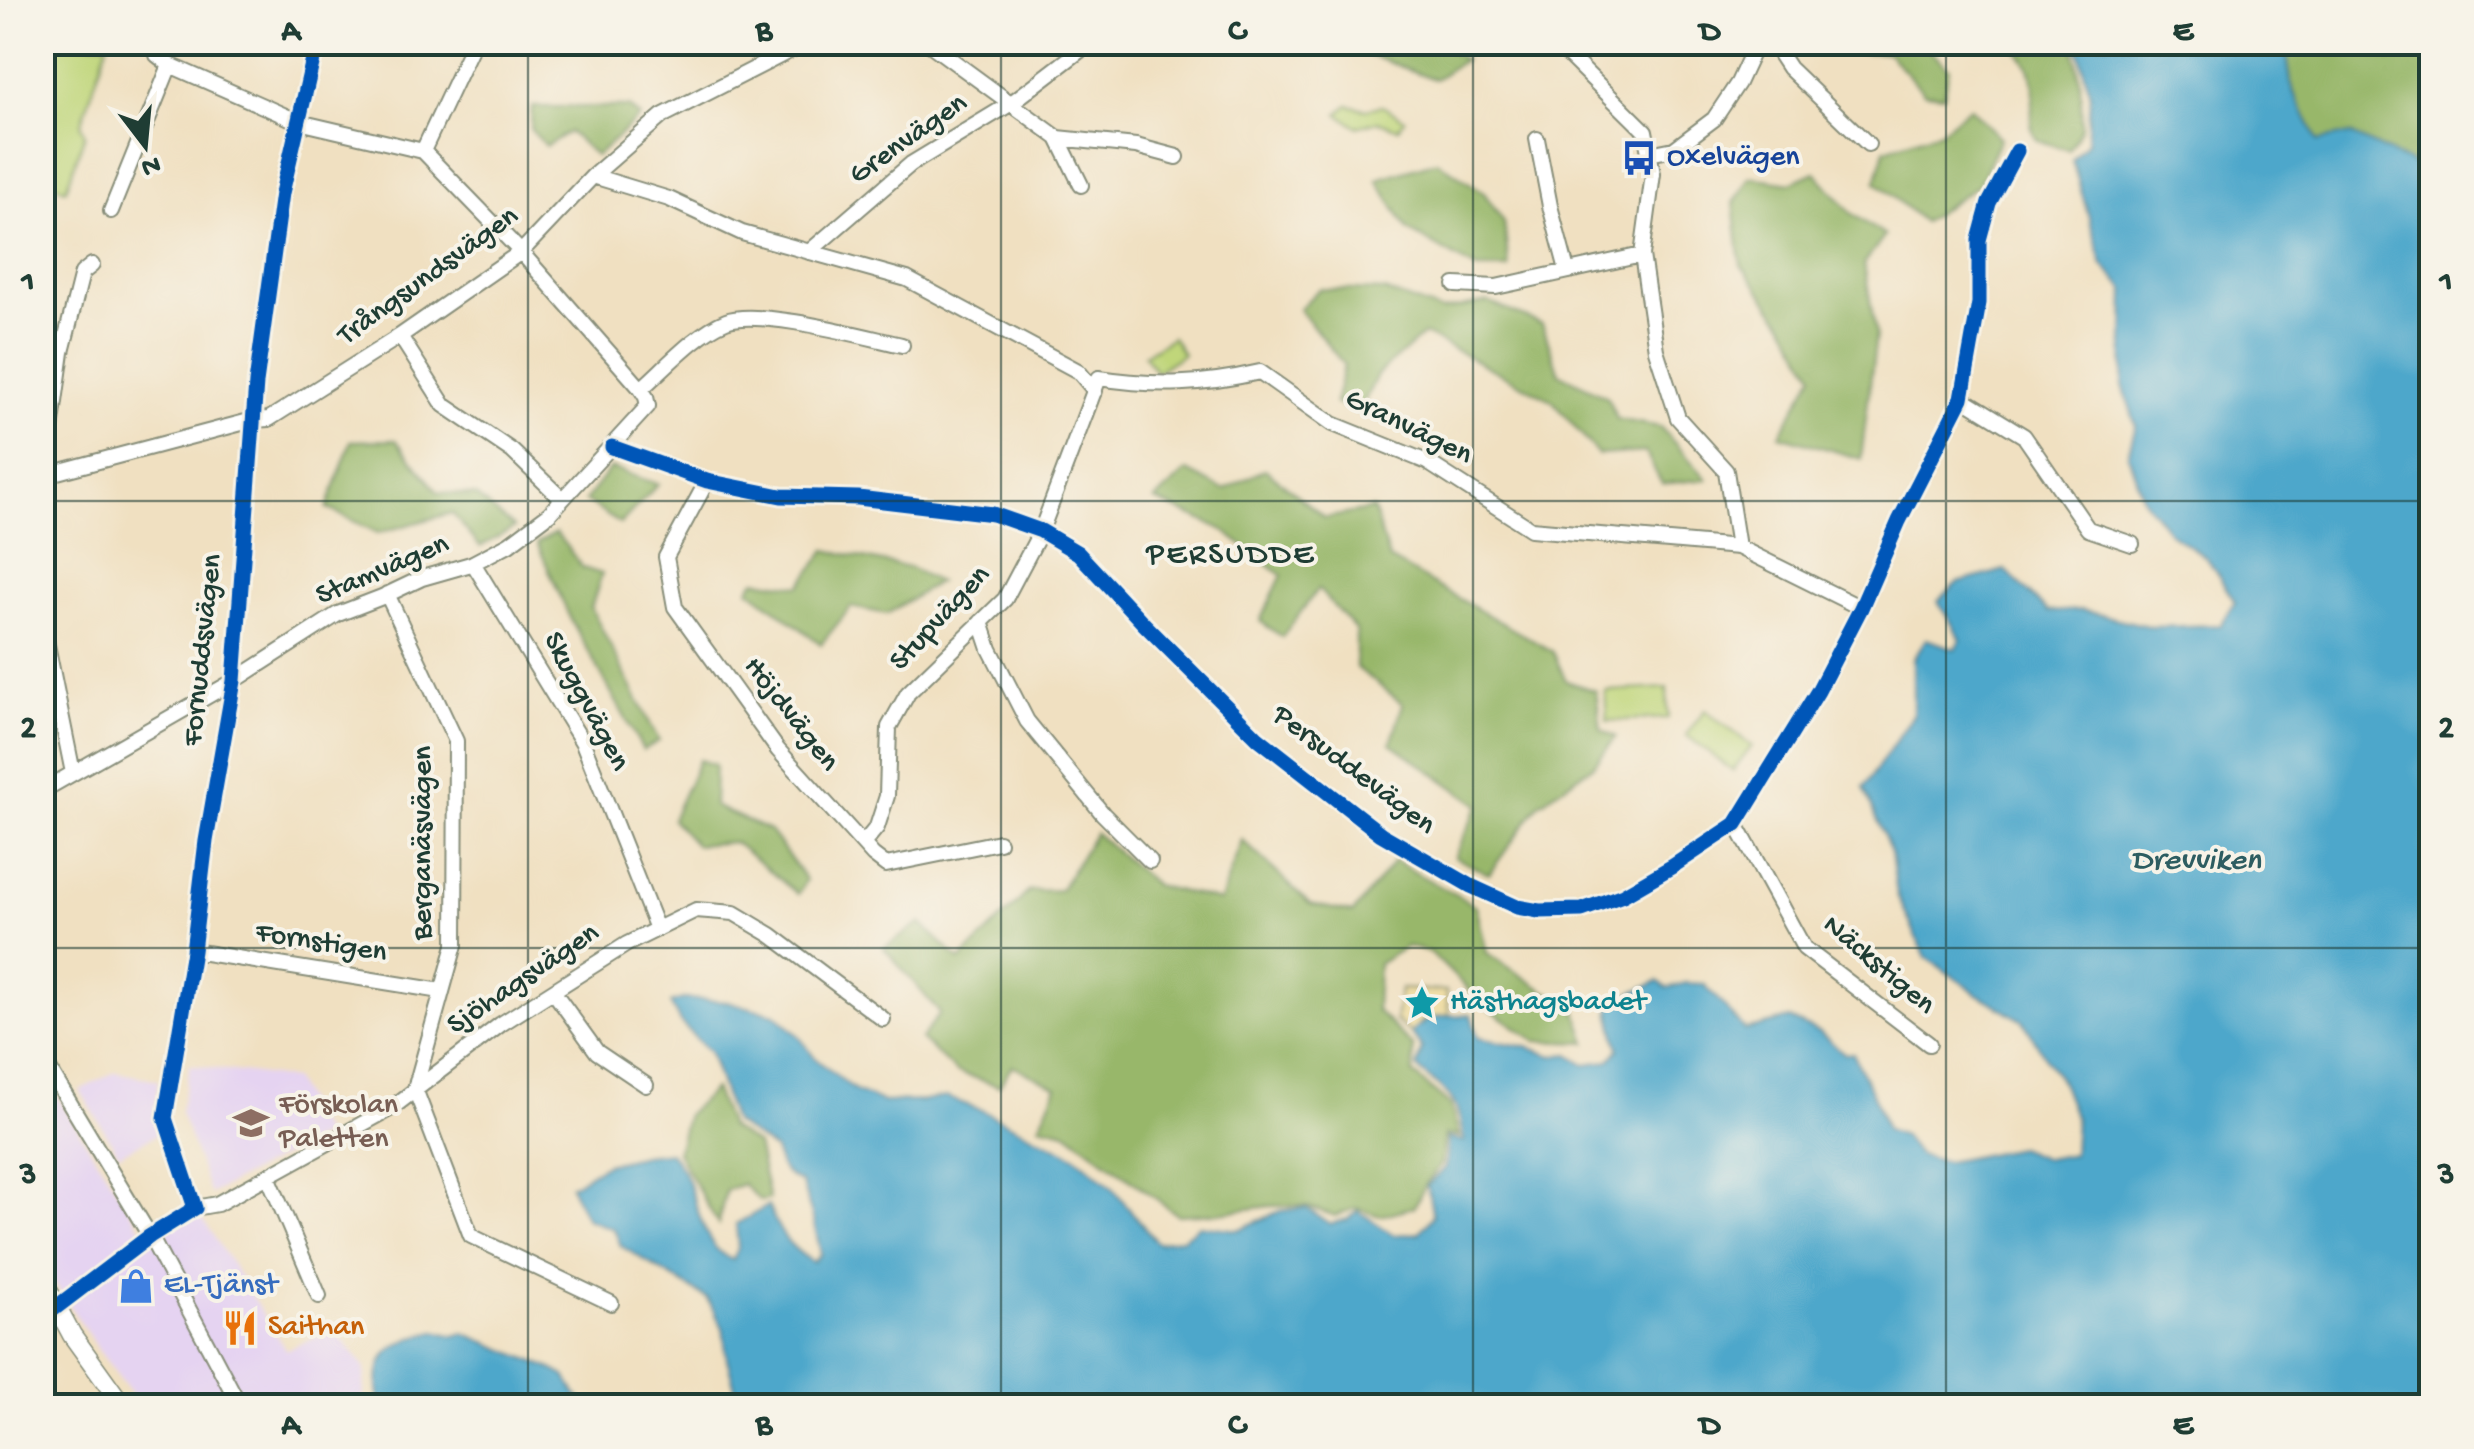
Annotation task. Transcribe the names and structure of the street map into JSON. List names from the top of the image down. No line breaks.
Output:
{"streets":{"street":["Grenvägen","Trångsundsvägen","Granvägen","Stamvägen","Stupvägen","Fornuddsvägen","Skuggvägen","Höjdvägen","Persuddevägen","Berganäsvägen","Fornstigen","Näckstigen","Sjöhagsvägen"]},"crossings":[["Trångsundsvägen","Fornuddsvägen"],["Granvägen","Stupvägen"],["Granvägen","Persuddevägen"],["Stamvägen","Fornuddsvägen"],["Stamvägen","Skuggvägen"],["Stamvägen","Persuddevägen"],["Stamvägen","Berganäsvägen"],["Stupvägen","Höjdvägen"],["Stupvägen","Persuddevägen"],["Fornuddsvägen","Fornstigen"],["Fornuddsvägen","Sjöhagsvägen"],["Skuggvägen","Sjöhagsvägen"],["Höjdvägen","Persuddevägen"],["Persuddevägen","Näckstigen"],["Berganäsvägen","Fornstigen"],["Berganäsvägen","Sjöhagsvägen"]],"districts":["PERSUDDE"],"water":["Drevviken"],"places":{"bus stop":["Oxelvägen"],"place":["Hästhagsbadet"],"school or university":["Förskolan Paletten"],"shop":["EL-Tjänst"],"restaurant":["Saithan"]},"north":"bottom","grid":{"columns":["A","B","C","D","E"],"rows":["1","2","3"]}}
